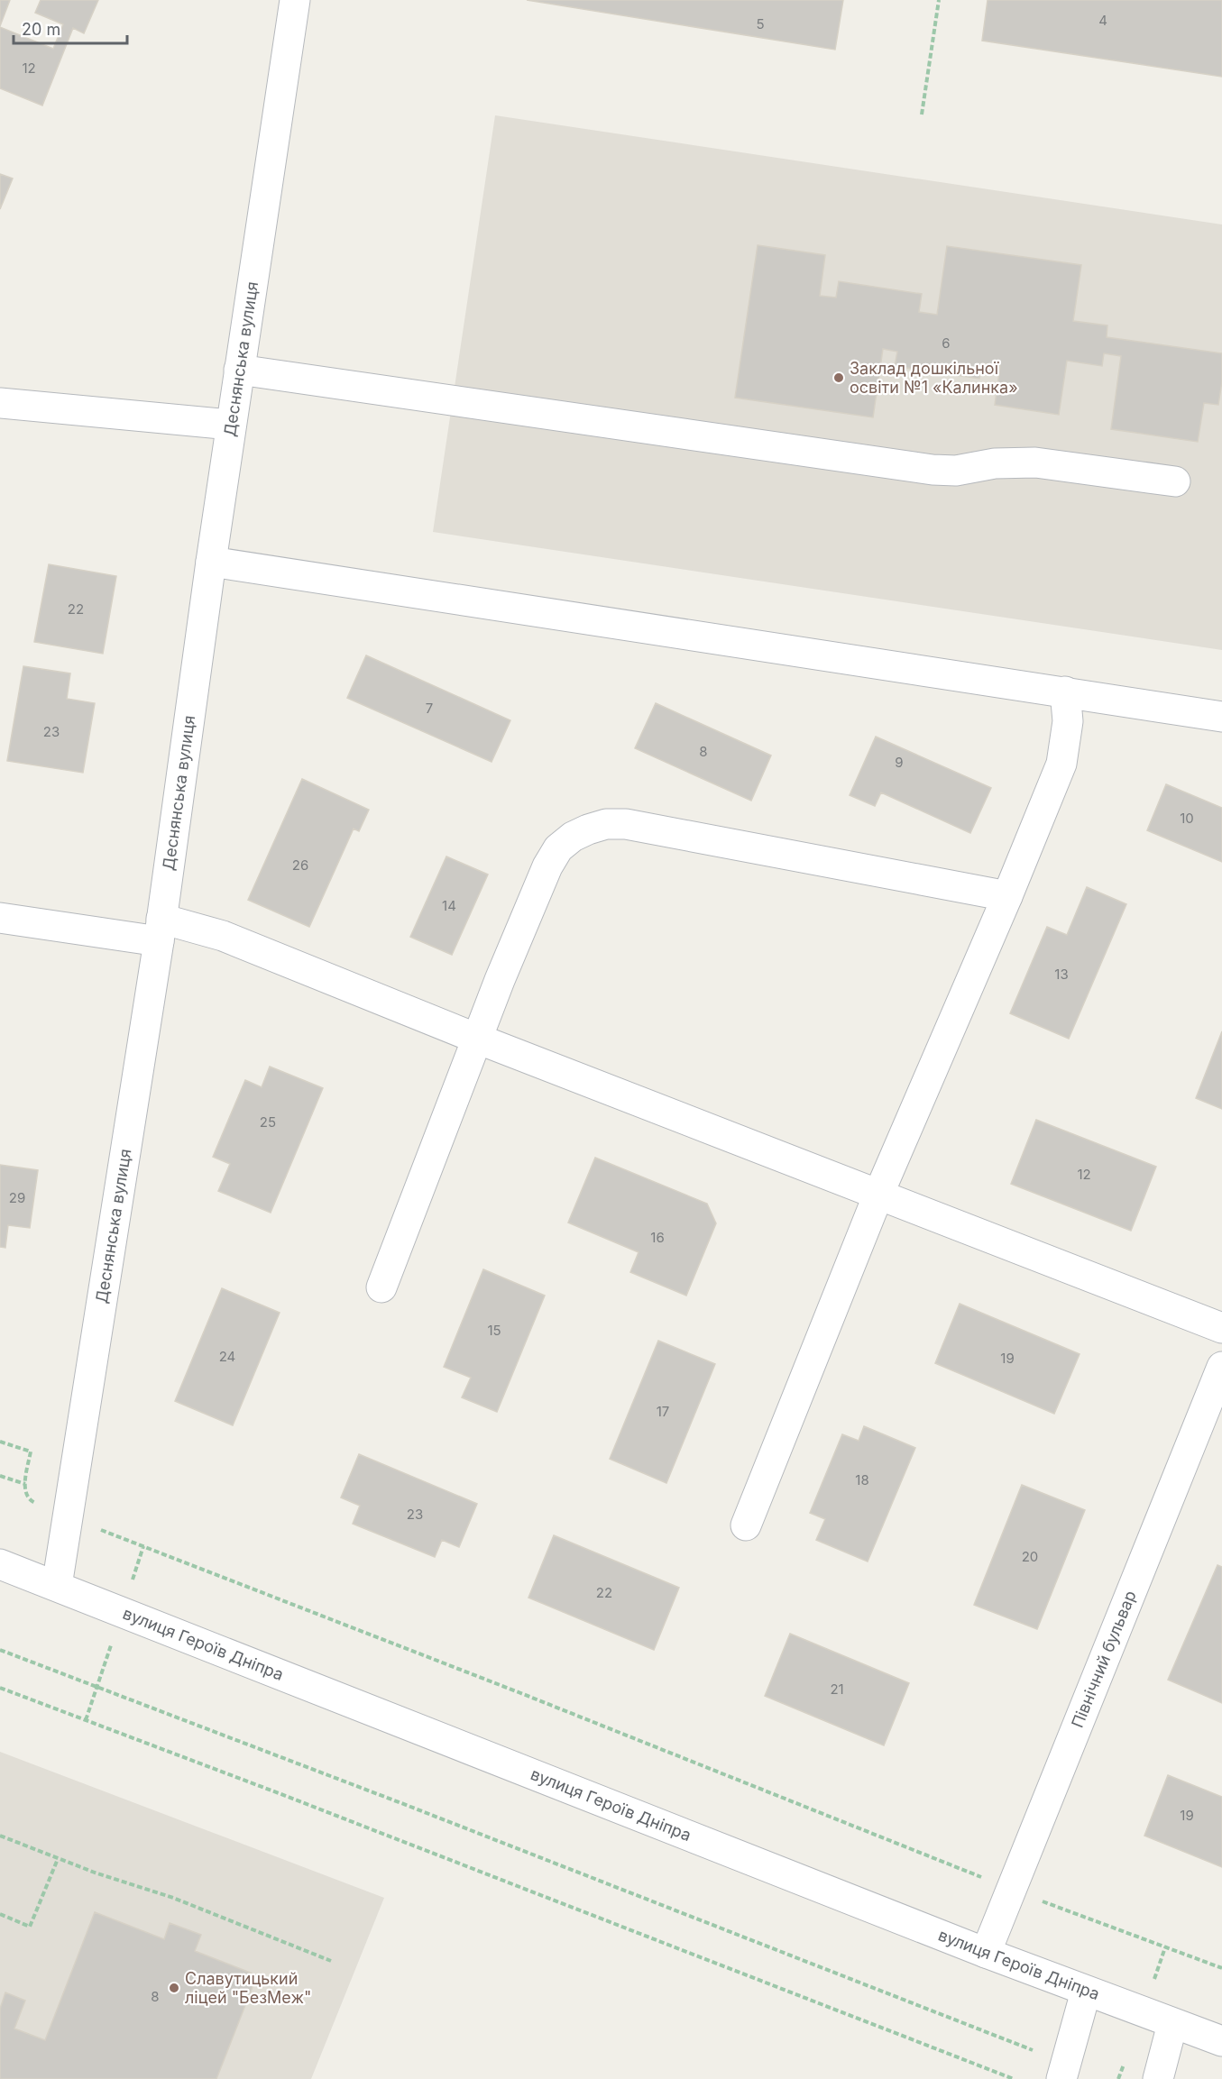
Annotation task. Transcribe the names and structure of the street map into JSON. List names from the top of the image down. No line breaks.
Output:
{"streets":{"street":["Деснянська вулиця","вулиця Героїв Дніпра","Північний бульвар"]},"crossings":[["Деснянська вулиця","вулиця Героїв Дніпра"],["вулиця Героїв Дніпра","Північний бульвар"]],"places":["Заклад дошкільної освіти №1 «Калинка»","Славутицький ліцей \"БезМеж\""],"house_numbers":["4","5","12","6","22","7","23","8","9","10","26","14","13","25","12","29","16","15","24","19","17","18","23","20","22","21","19","8"],"scale_bar":"20 m"}
